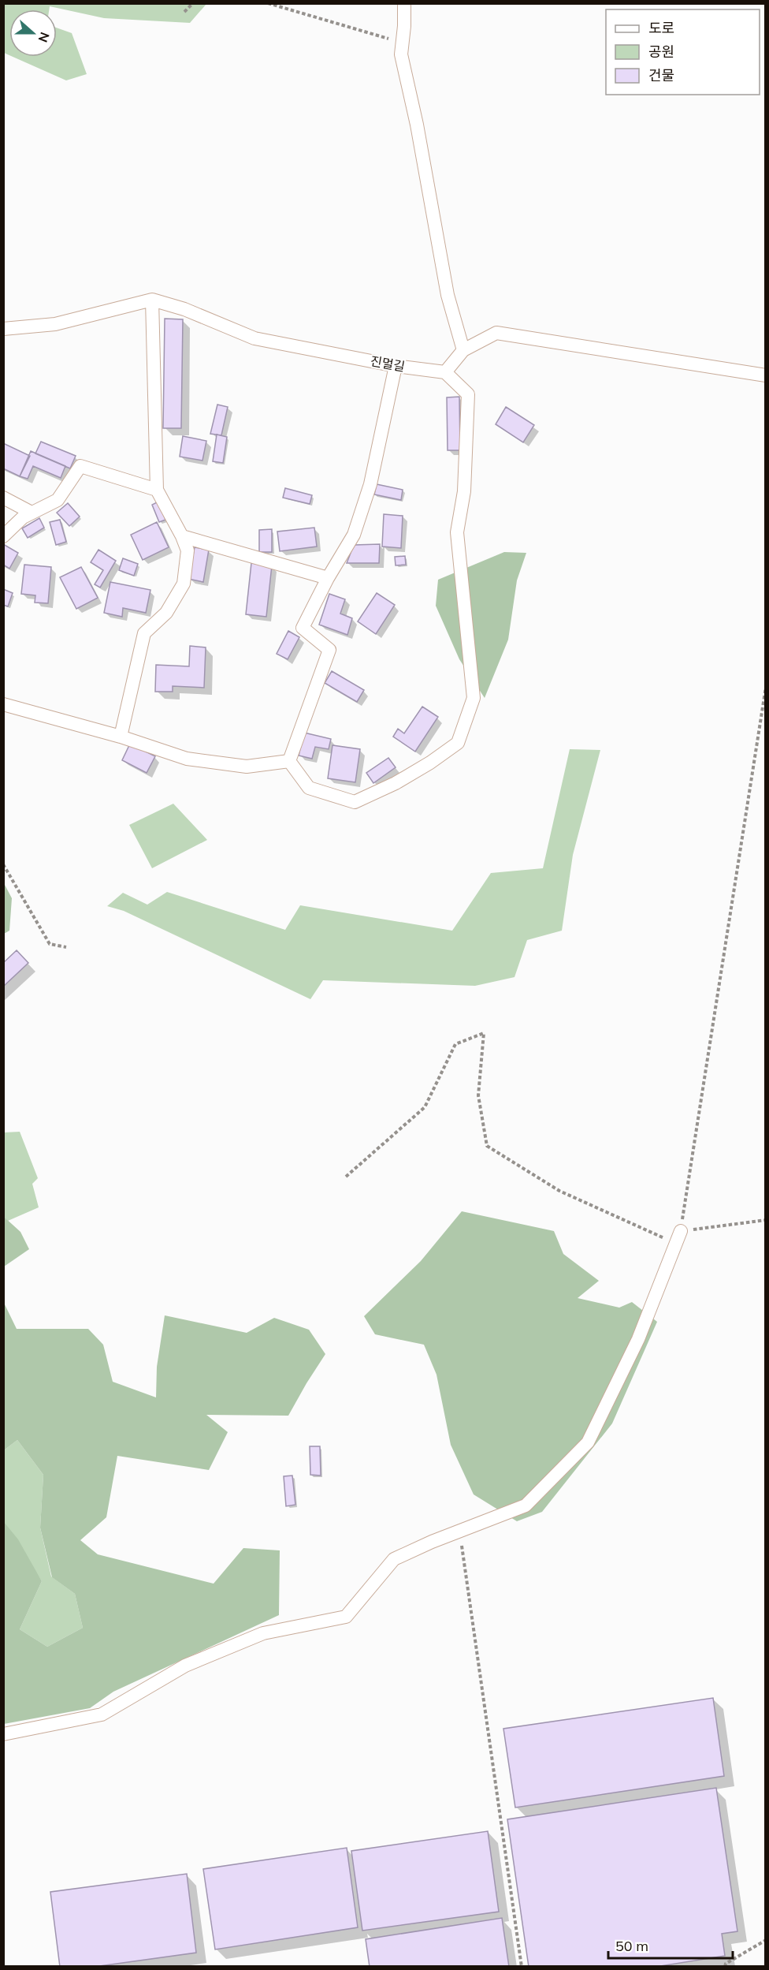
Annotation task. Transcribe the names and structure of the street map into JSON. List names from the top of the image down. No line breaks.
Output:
{"streets":{"street":["진멀길"]},"legend":["도로","공원","건물"],"scale_bar":"50 m","north":"right"}
